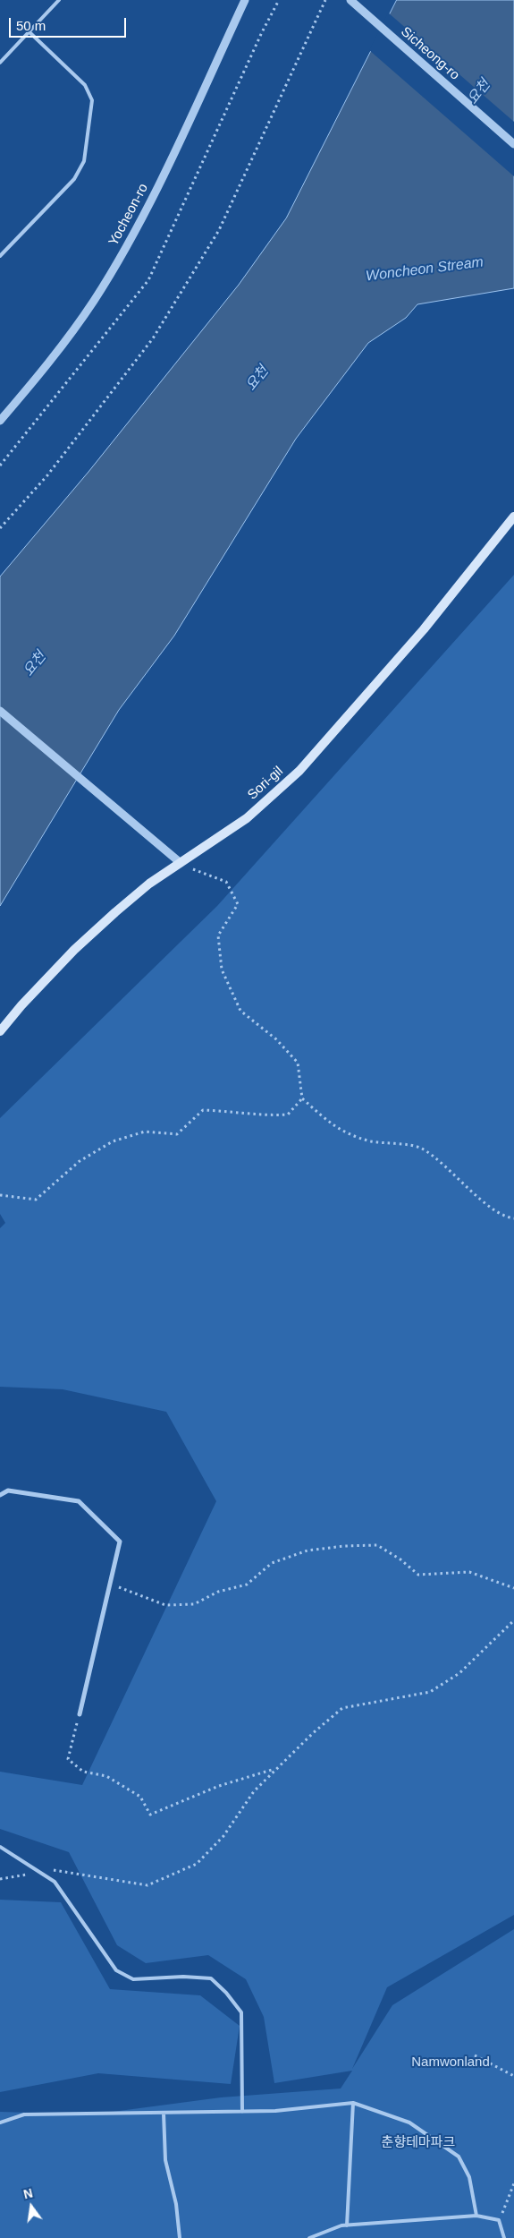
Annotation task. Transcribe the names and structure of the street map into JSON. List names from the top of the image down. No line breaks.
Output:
{"streets":{"main road":["Sori-gil"],"street":["Sicheong-ro","Yocheon-ro"]},"water":["요천","Woncheon Stream"],"parks":["Namwonland","춘향테마파크"],"scale_bar":"50 m","north":"top"}
